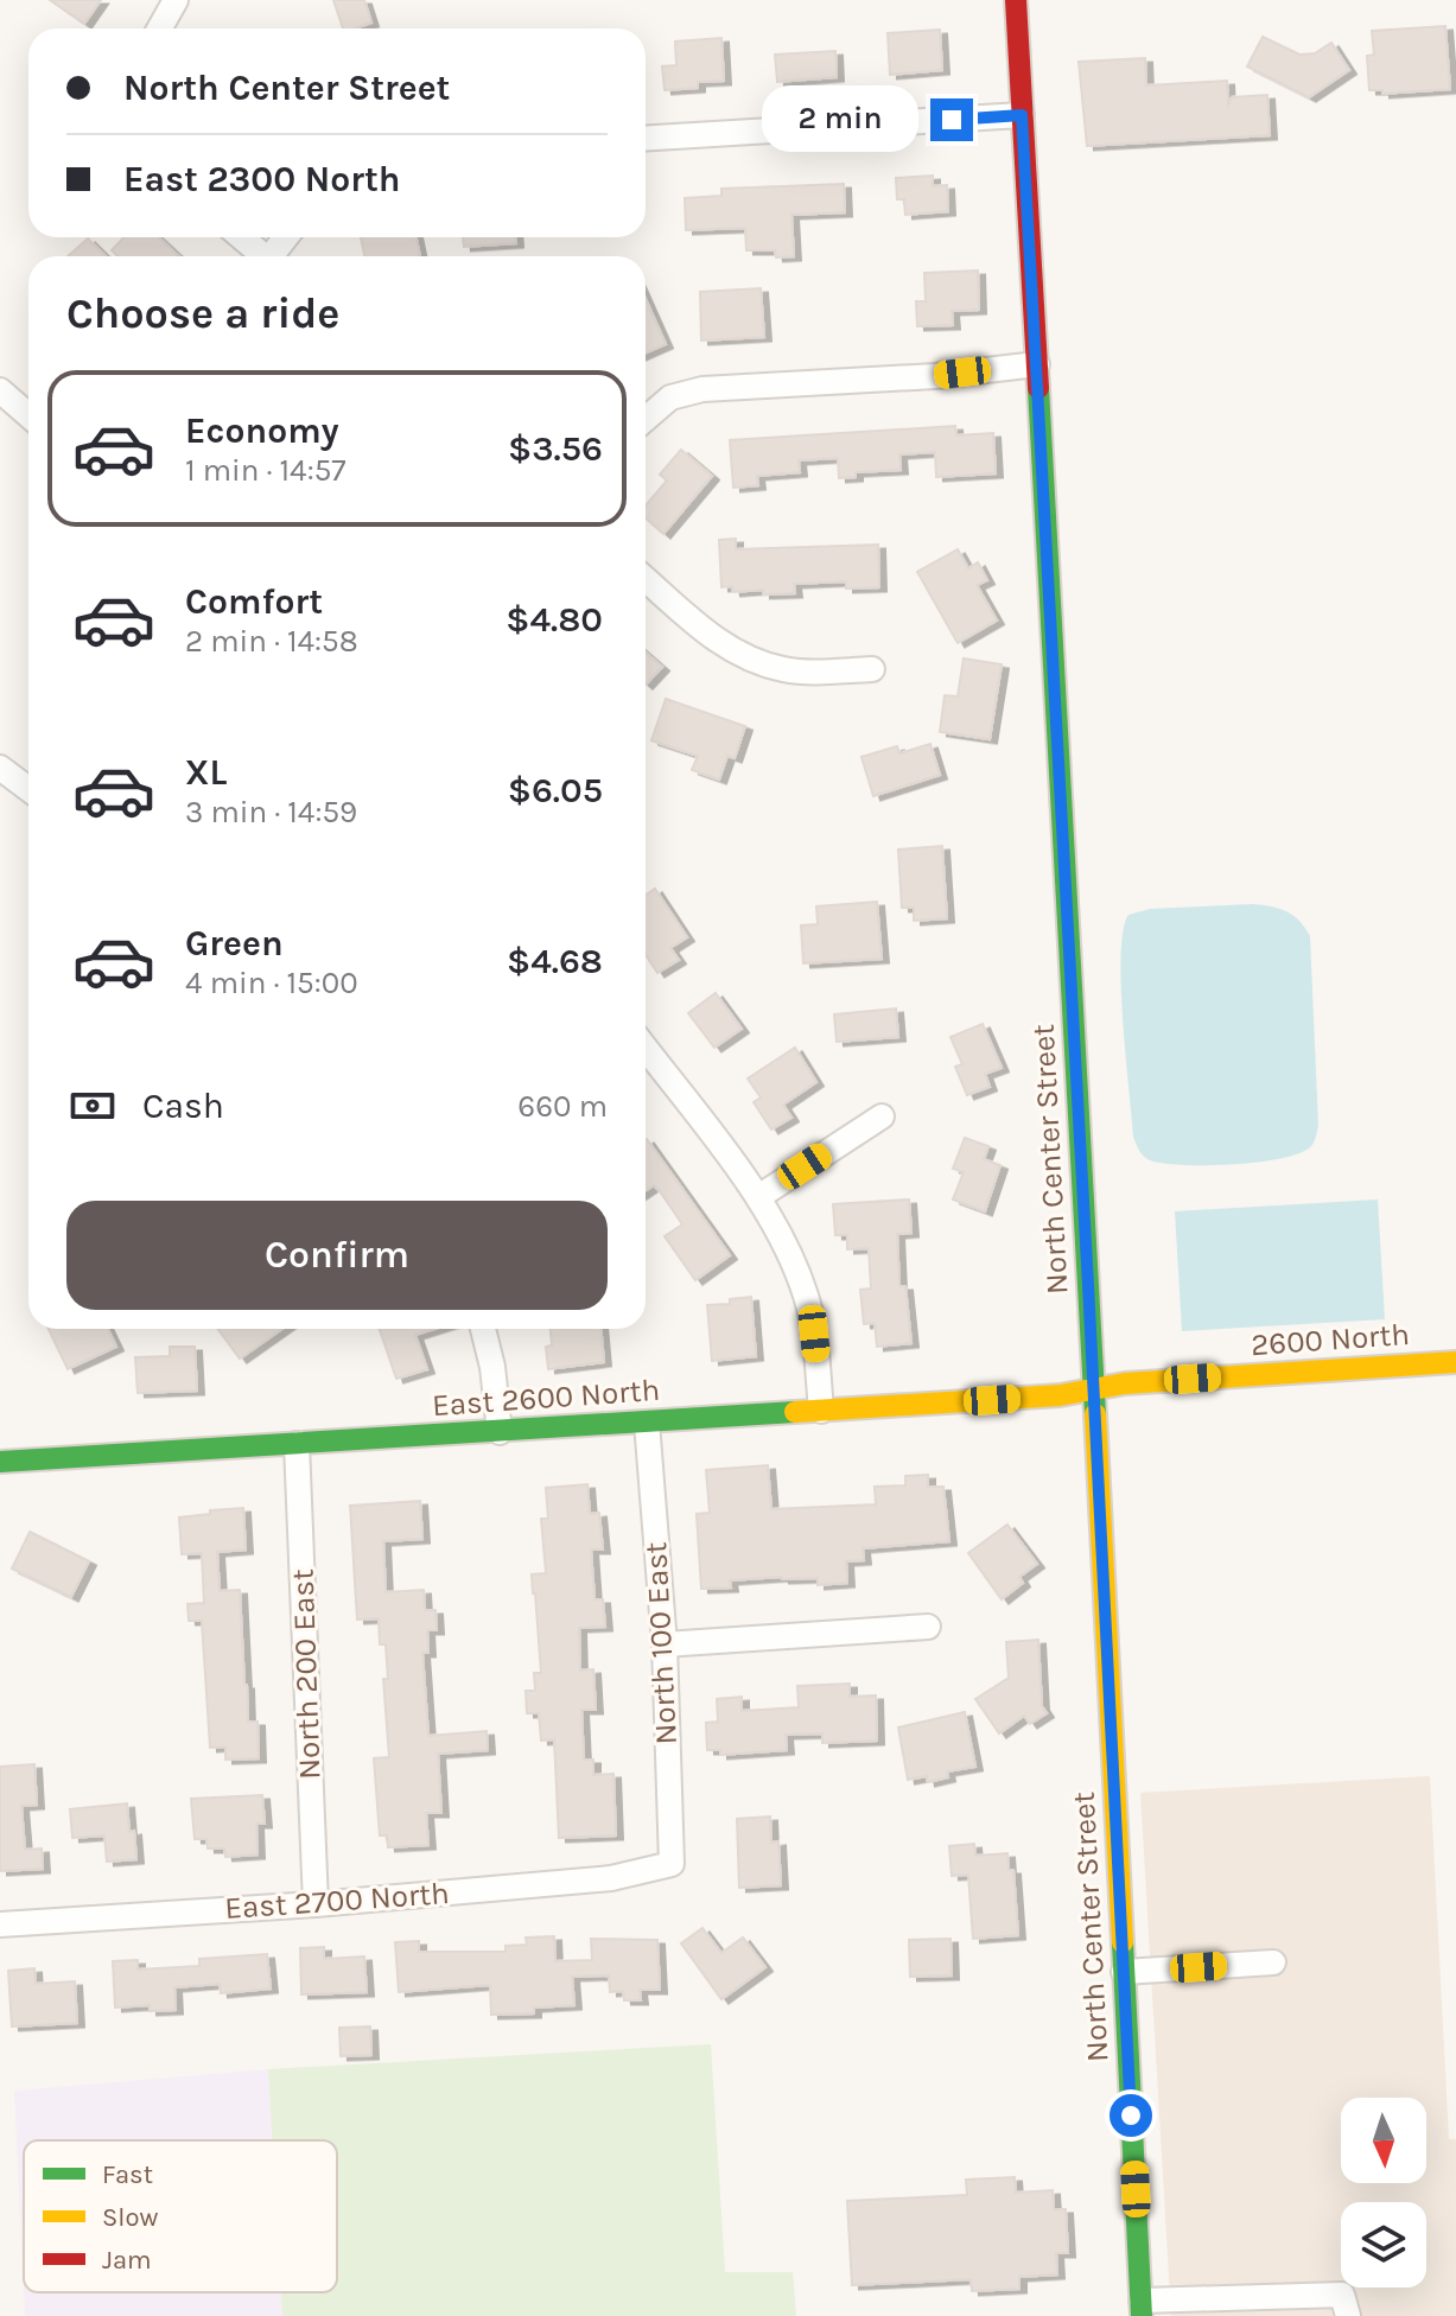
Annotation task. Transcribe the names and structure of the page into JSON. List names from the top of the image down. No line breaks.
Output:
{"streets":{"street":["North Center Street","2600 North","East 2600 North","North 100 East","North 200 East","East 2700 North"]},"crossings":[["North Center Street","2600 North"],["North Center Street","East 2600 North"],["2600 North","East 2600 North"],["East 2600 North","North 100 East"],["East 2600 North","North 200 East"],["North 100 East","East 2700 North"],["North 200 East","East 2700 North"]],"legend":["Fast","Slow","Jam"],"north":"bottom","page":{"banner":["North Center Street","East 2300 North"],"bubble":"2 min","heading":"Choose a ride","list":[{"name":"Economy","note":"1 min · 14:57","value":"$3.56"},{"name":"Comfort","note":"2 min · 14:58","value":"$4.80"},{"name":"XL","note":"3 min · 14:59","value":"$6.05"},{"name":"Green","note":"4 min · 15:00","value":"$4.68"}],"pay":["Cash","660 m"],"buttons":"Confirm"}}
